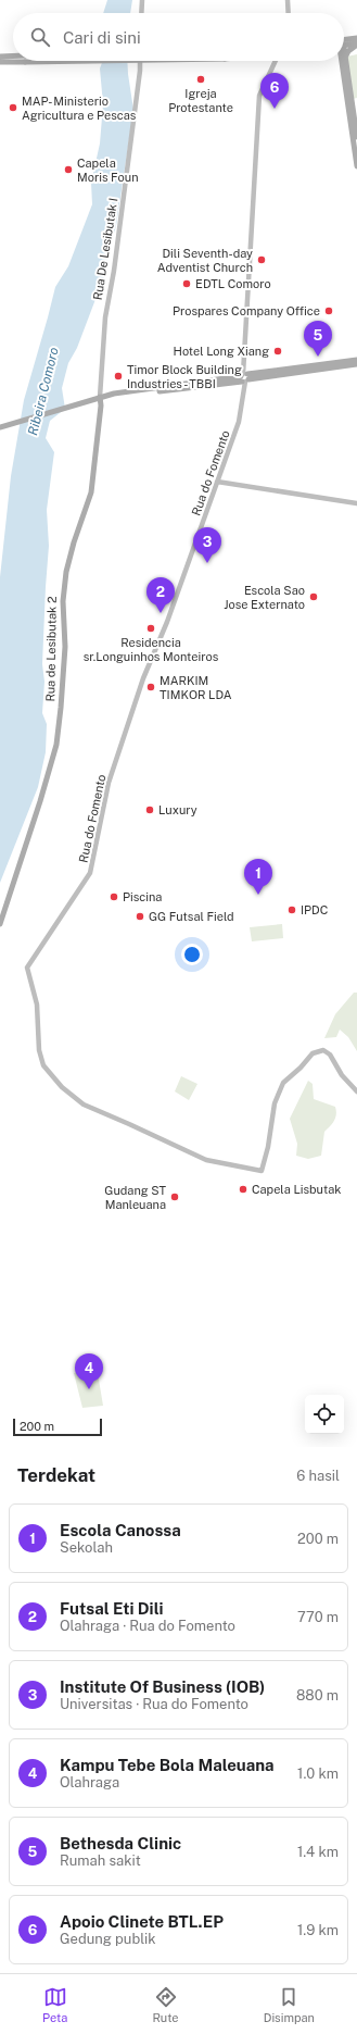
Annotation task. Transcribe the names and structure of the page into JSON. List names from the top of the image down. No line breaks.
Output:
{"streets":{"main road":["Rua de Lesibutak 2"],"street":["Rua De Lesibutak I","Rua do Fomento"]},"crossings":[["Rua De Lesibutak I","Rua de Lesibutak 2"]],"water":["Ribeira Comoro"],"places":["Igreja Protestante","MAP- Ministerio Agricultura e Pescas","Capela Moris Foun","Dili Seventh-day Adventist Church","EDTL Comoro","Prospares Company Office","Hotel Long Xiang","Timor Block Building Industries - TBBI","Escola Sao Jose Externato","Residencia sr.Longuinhos Monteiros","MARKIM TIMKOR LDA","Luxury","Piscina","IPDC","GG Futsal Field","Capela Lisbutak","Gudang ST Manleuana"],"scale_bar":"200 m","page":{"search":"Cari di sini","pins":["6","5","3","2","1","4"],"scale":"200 m","heading":["Terdekat","6 hasil"],"list":[{"mark":"1","name":"Escola Canossa","note":"Sekolah","value":"200 m"},{"mark":"2","name":"Futsal Eti Dili","note":"Olahraga · Rua do Fomento","value":"770 m"},{"mark":"3","name":"Institute Of Business (IOB)","note":"Universitas · Rua do Fomento","value":"880 m"},{"mark":"4","name":"Kampu Tebe Bola Maleuana","note":"Olahraga","value":"1.0 km"},{"mark":"5","name":"Bethesda Clinic","note":"Rumah sakit","value":"1.4 km"},{"mark":"6","name":"Apoio Clinete BTL.EP","note":"Gedung publik","value":"1.9 km"}],"nav":["Peta","Rute","Disimpan"]}}
